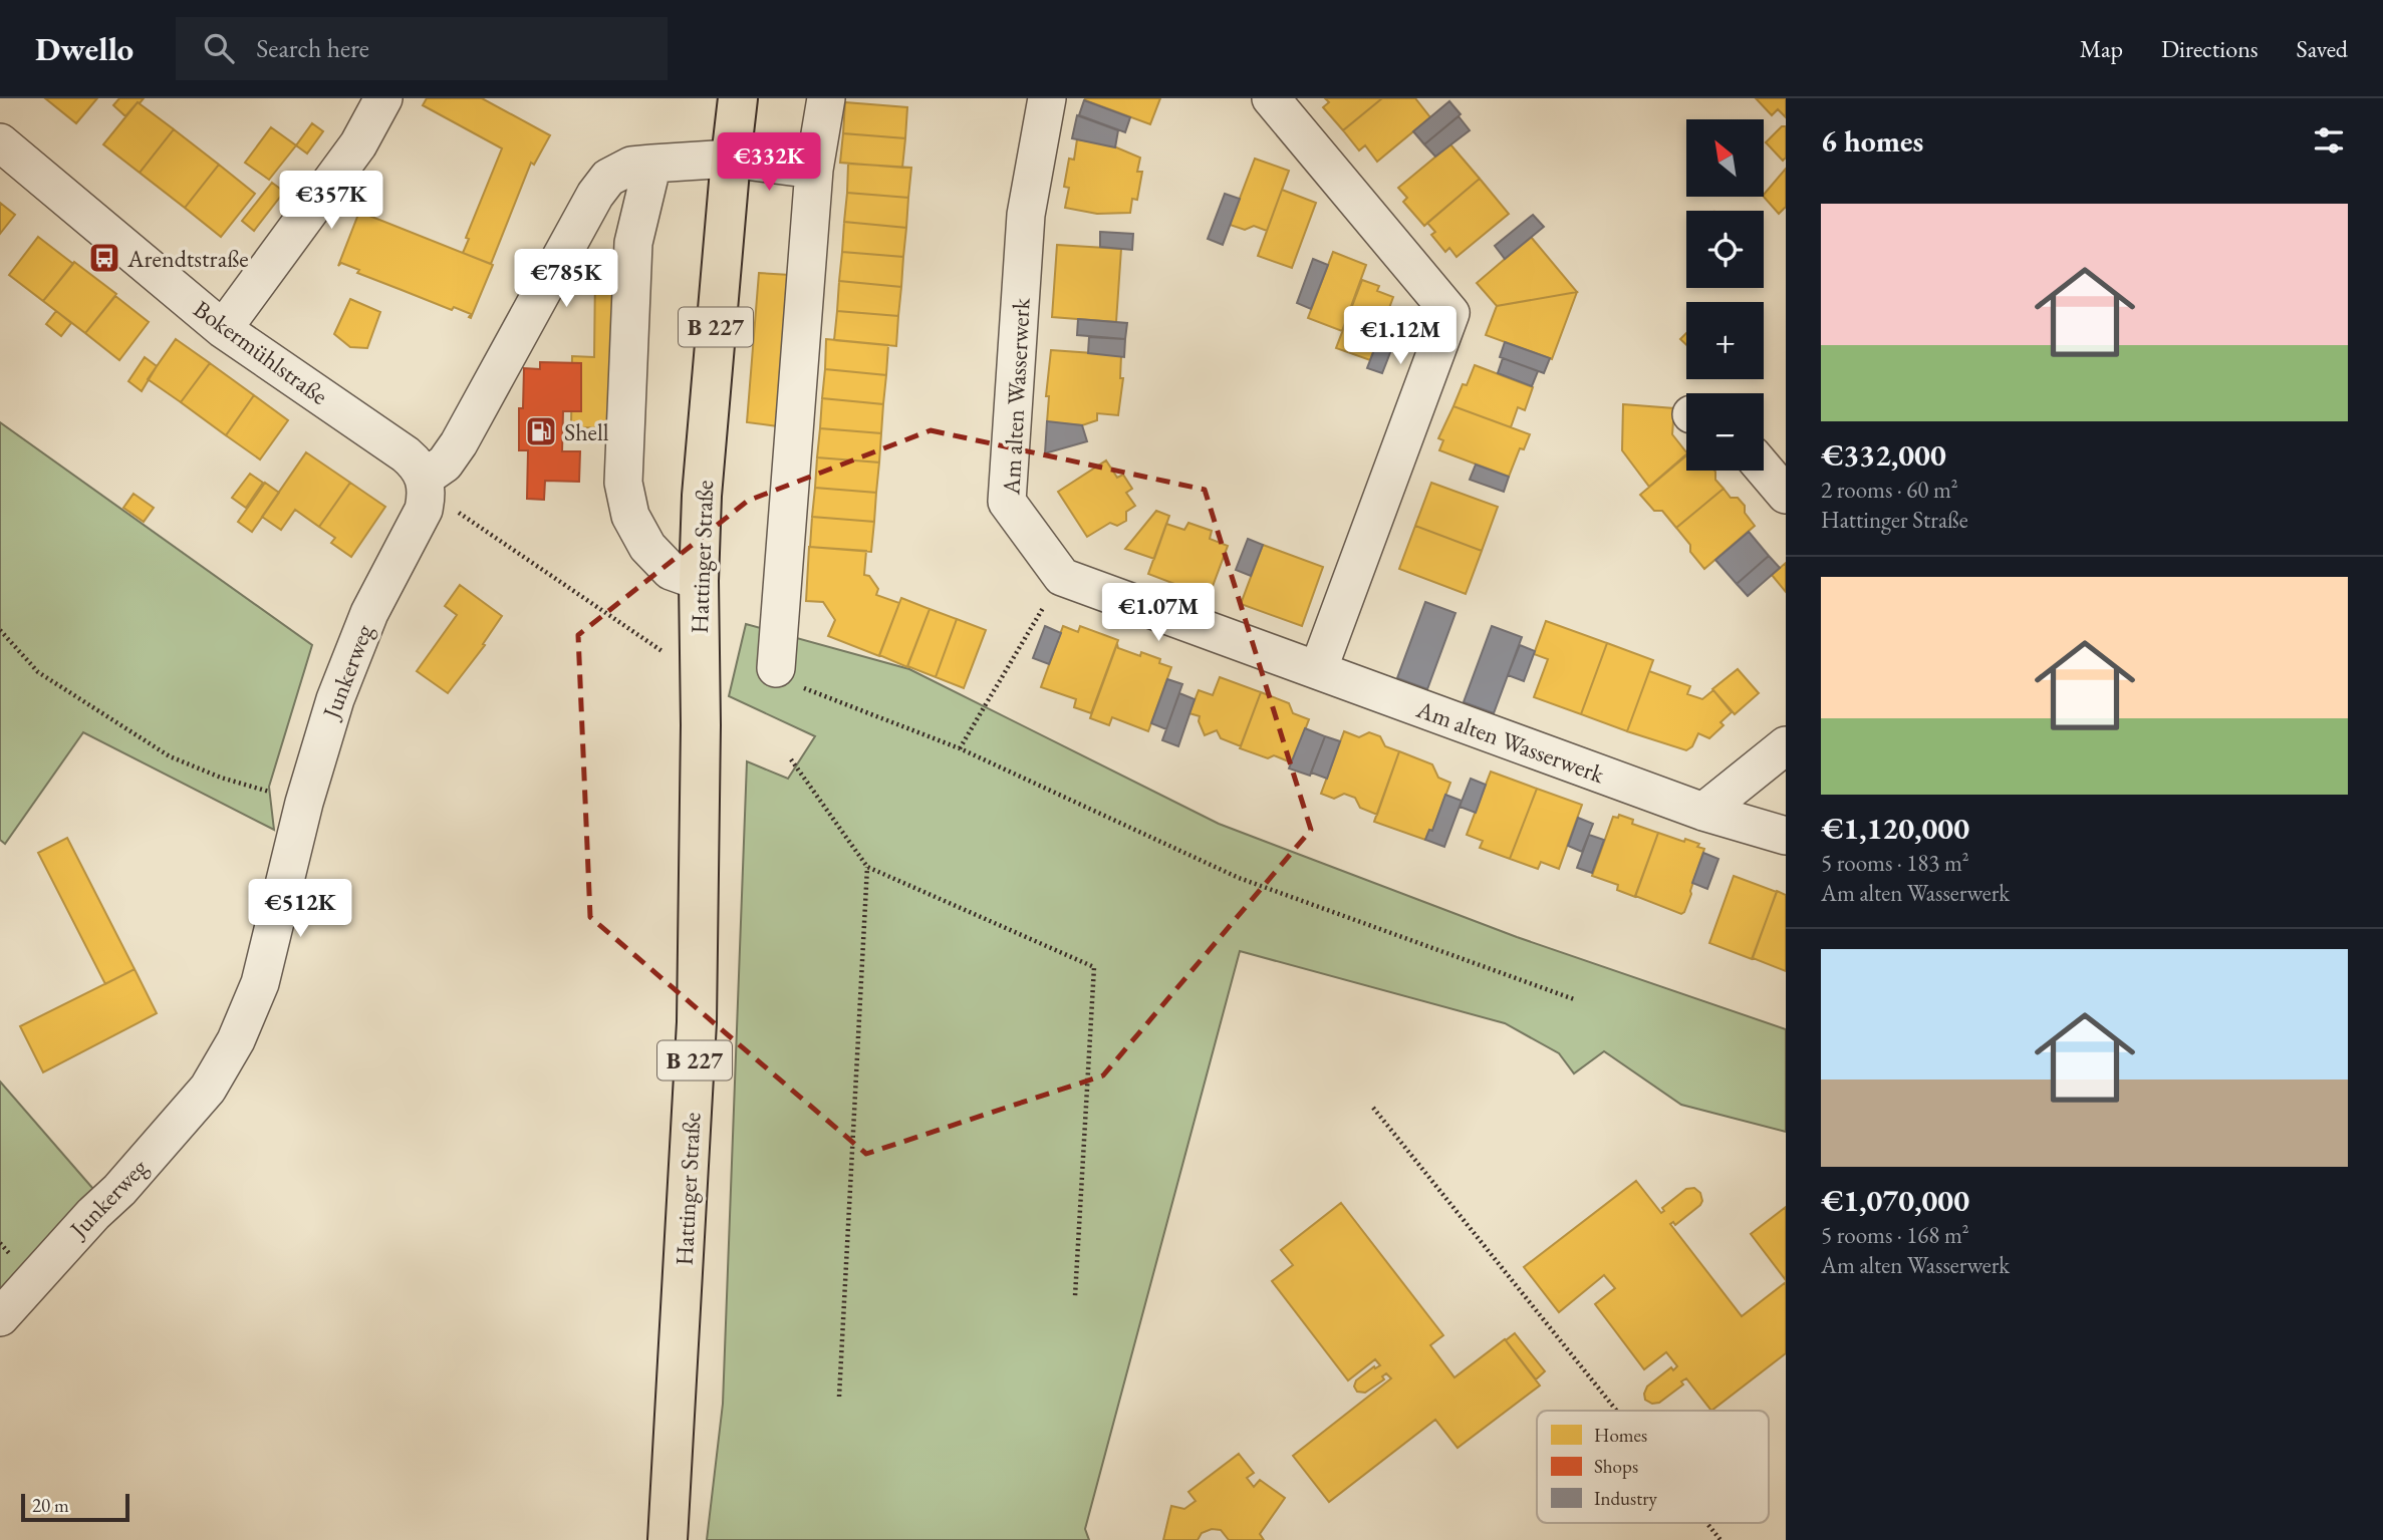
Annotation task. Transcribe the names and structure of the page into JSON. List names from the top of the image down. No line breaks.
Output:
{"streets":{"main road":["B 227","Hattinger Straße"],"street":["Bokermühlstraße","Am alten Wasserwerk","Junkerweg"]},"crossings":[["B 227","Hattinger Straße"],["Bokermühlstraße","Junkerweg"]],"places":{"bus stop":["Arendtstraße"],"fuel station":["Shell"]},"legend":["Homes","Shops","Industry"],"scale_bar":"20 m","north":"top left","page":{"header":"Dwello","search":"Search here","nav":["Map","Directions","Saved"],"heading":"6 homes","map_buttons":["+","−"],"price":["€332K","€357K","€785K","€1.12M","€1.07M","€512K"],"list":[{"name":"€332,000","note":"2 rooms · 60 m² · Hattinger Straße"},{"name":"€1,120,000","note":"5 rooms · 183 m² · Am alten Wasserwerk"},{"name":"€1,070,000","note":"5 rooms · 168 m² · Am alten Wasserwerk"}],"scale":"20 m"}}
